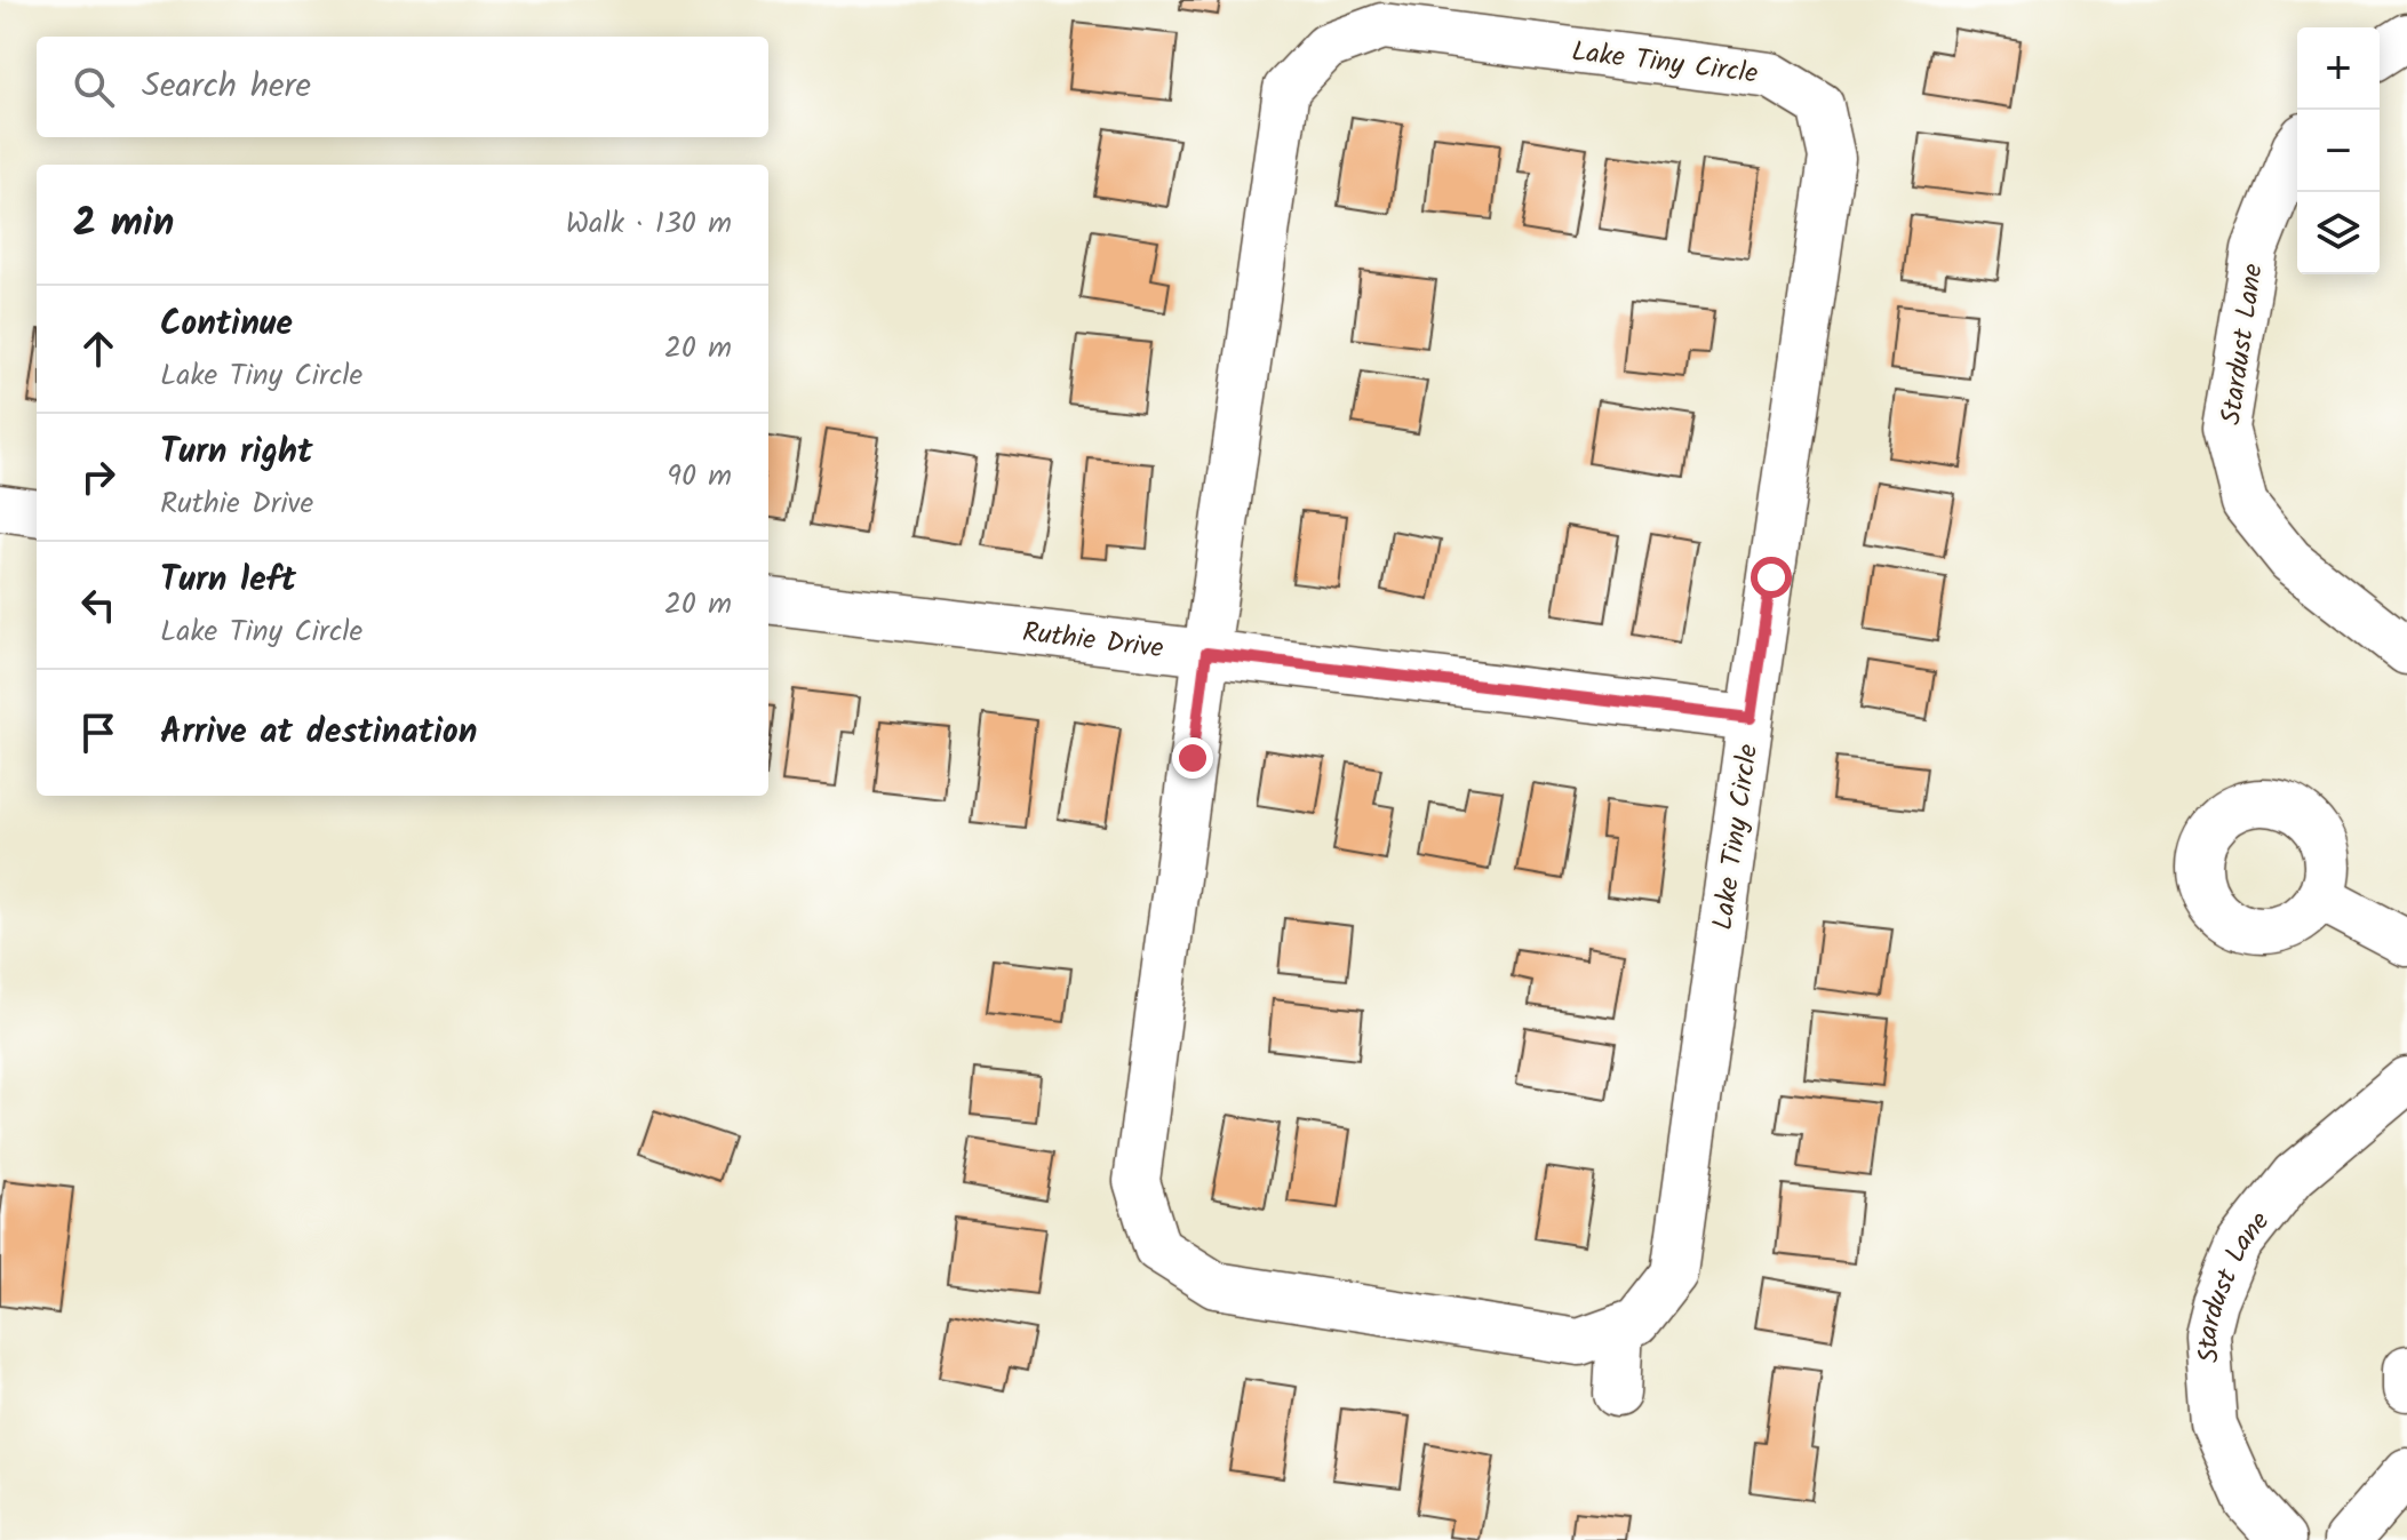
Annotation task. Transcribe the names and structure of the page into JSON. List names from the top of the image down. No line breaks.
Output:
{"streets":{"street":["Lake Tiny Circle","Stardust Lane","Ruthie Drive"]},"crossings":[["Lake Tiny Circle","Ruthie Drive"]],"page":{"map_buttons":["+","−"],"search":"Search here","heading":["2 min","Walk · 130 m"],"list":[["Continue","Lake Tiny Circle","20 m"],["Turn right","Ruthie Drive","90 m"],["Turn left","Lake Tiny Circle","20 m"],"Arrive at destination"]}}
